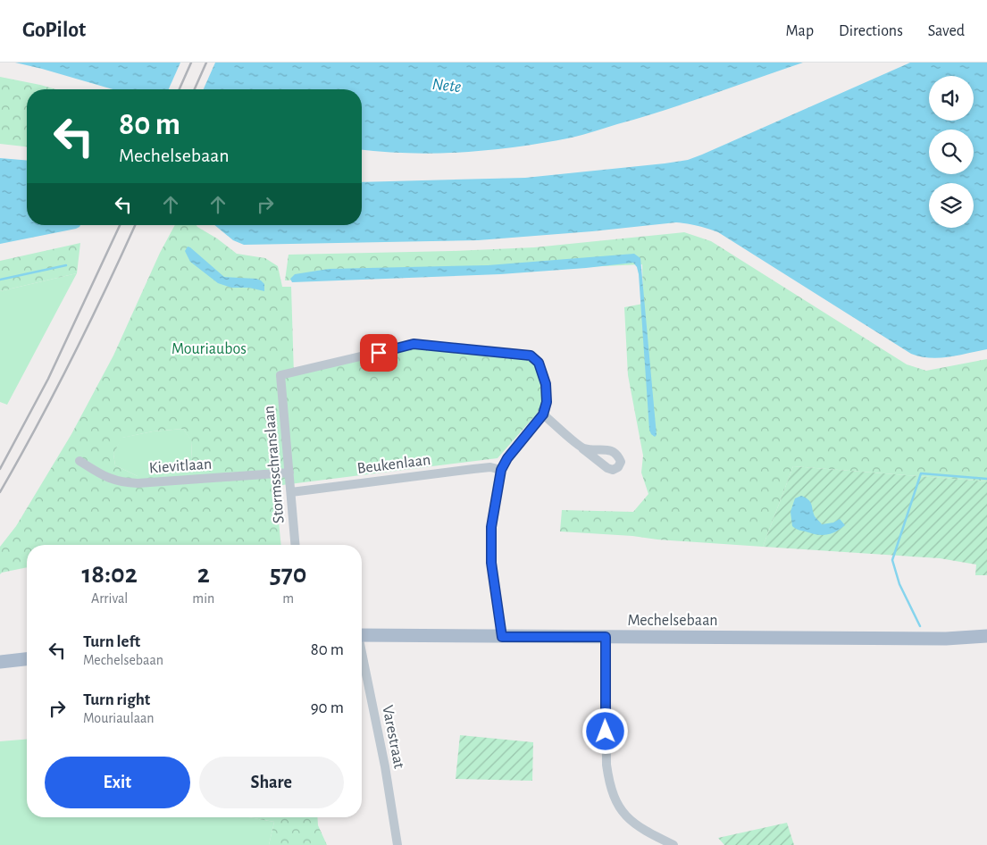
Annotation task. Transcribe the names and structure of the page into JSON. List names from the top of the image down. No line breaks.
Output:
{"streets":{"main road":["Mechelsebaan"],"street":["Stormsschranslaan","Beukenlaan","Kievitlaan","Varestraat"]},"crossings":[["Stormsschranslaan","Beukenlaan"],["Stormsschranslaan","Kievitlaan"]],"water":["Nete"],"parks":["Mouriaubos"],"page":{"header":"GoPilot","nav":["Map","Directions","Saved"],"turn":["80 m","Mechelsebaan"],"eta":["18:02","Arrival","2","min","570","m"],"list":[{"name":"Turn left","note":"Mechelsebaan","value":"80 m"},{"name":"Turn right","note":"Mouriaulaan","value":"90 m"}],"buttons":["Exit","Share"]}}
